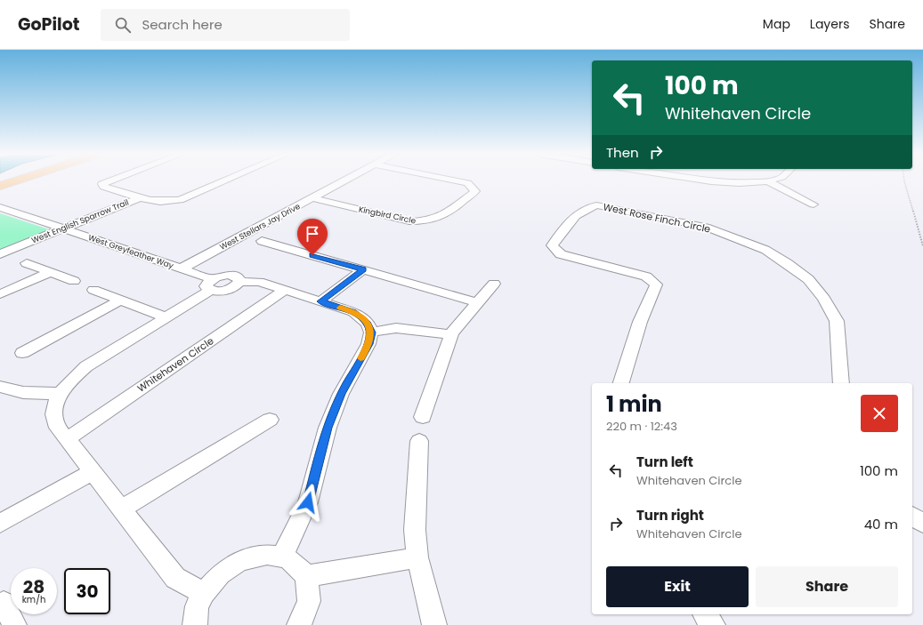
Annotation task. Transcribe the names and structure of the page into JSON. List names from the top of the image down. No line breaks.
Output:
{"streets":{"street":["Kingbird Circle","West Rose Finch Circle","West English Sparrow Trail","West Stellars Jay Drive","West Greyfeather Way","Whitehaven Circle"]},"crossings":[["Kingbird Circle","West Stellars Jay Drive"],["West English Sparrow Trail","West Greyfeather Way"],["West Stellars Jay Drive","West Greyfeather Way"]],"page":{"header":"GoPilot","search":"Search here","nav":["Map","Layers","Share"],"turn":["100 m","Whitehaven Circle"],"then":"Then","heading":["1 min","220 m · 12:43"],"list":[{"name":"Turn left","note":"Whitehaven Circle","value":"100 m"},{"name":"Turn right","note":"Whitehaven Circle","value":"40 m"}],"buttons":["Exit","Share"],"speed":"28 km/h","limit":"30"}}
